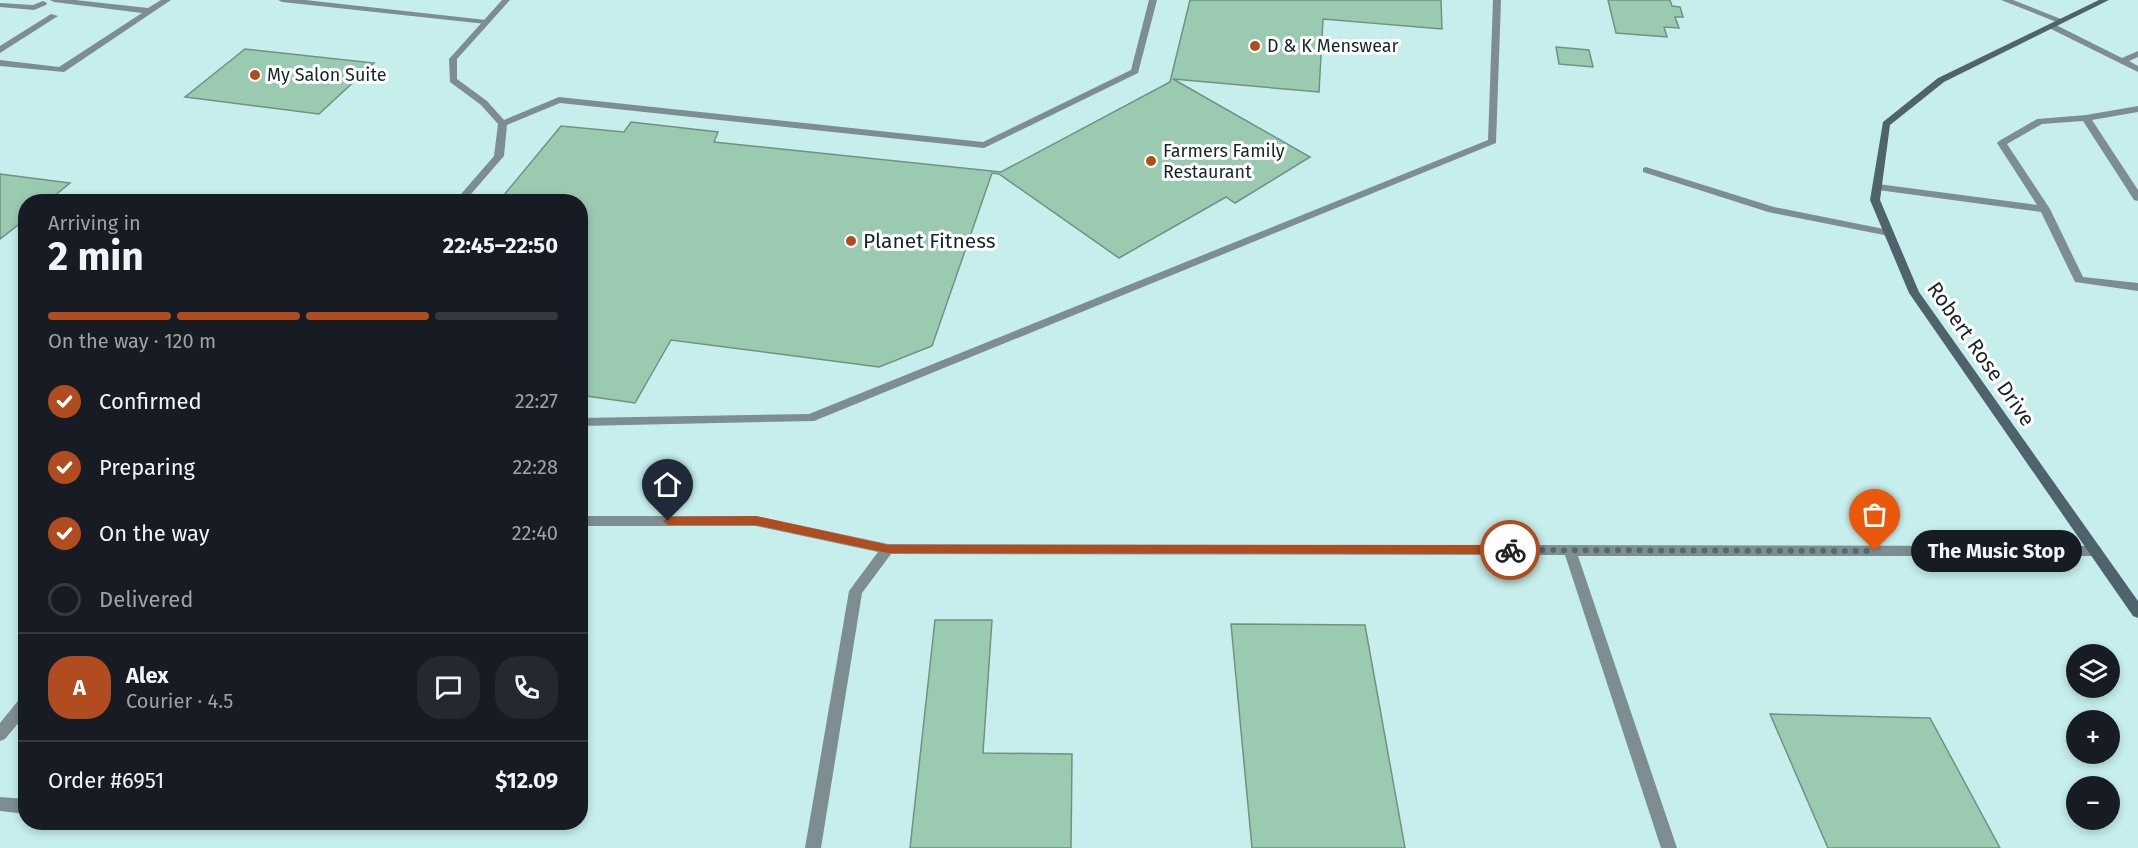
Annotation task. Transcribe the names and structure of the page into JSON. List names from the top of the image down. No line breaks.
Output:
{"streets":{"street":["Robert Rose Drive"]},"places":["D & K Menswear","My Salon Suite","Farmers Family Restaurant","Planet Fitness","The Music Stop"],"page":{"heading":["2 min","Arriving in","22:45–22:50"],"panel":["Alex","Courier · 4.5","Order #6951","$12.09"],"bar":"On the way · 120 m","list":[["Confirmed","22:27"],["Preparing","22:28"],["On the way","22:40"],"Delivered"],"bubble":"The Music Stop","map_buttons":["+","−"],"round":"A"}}
